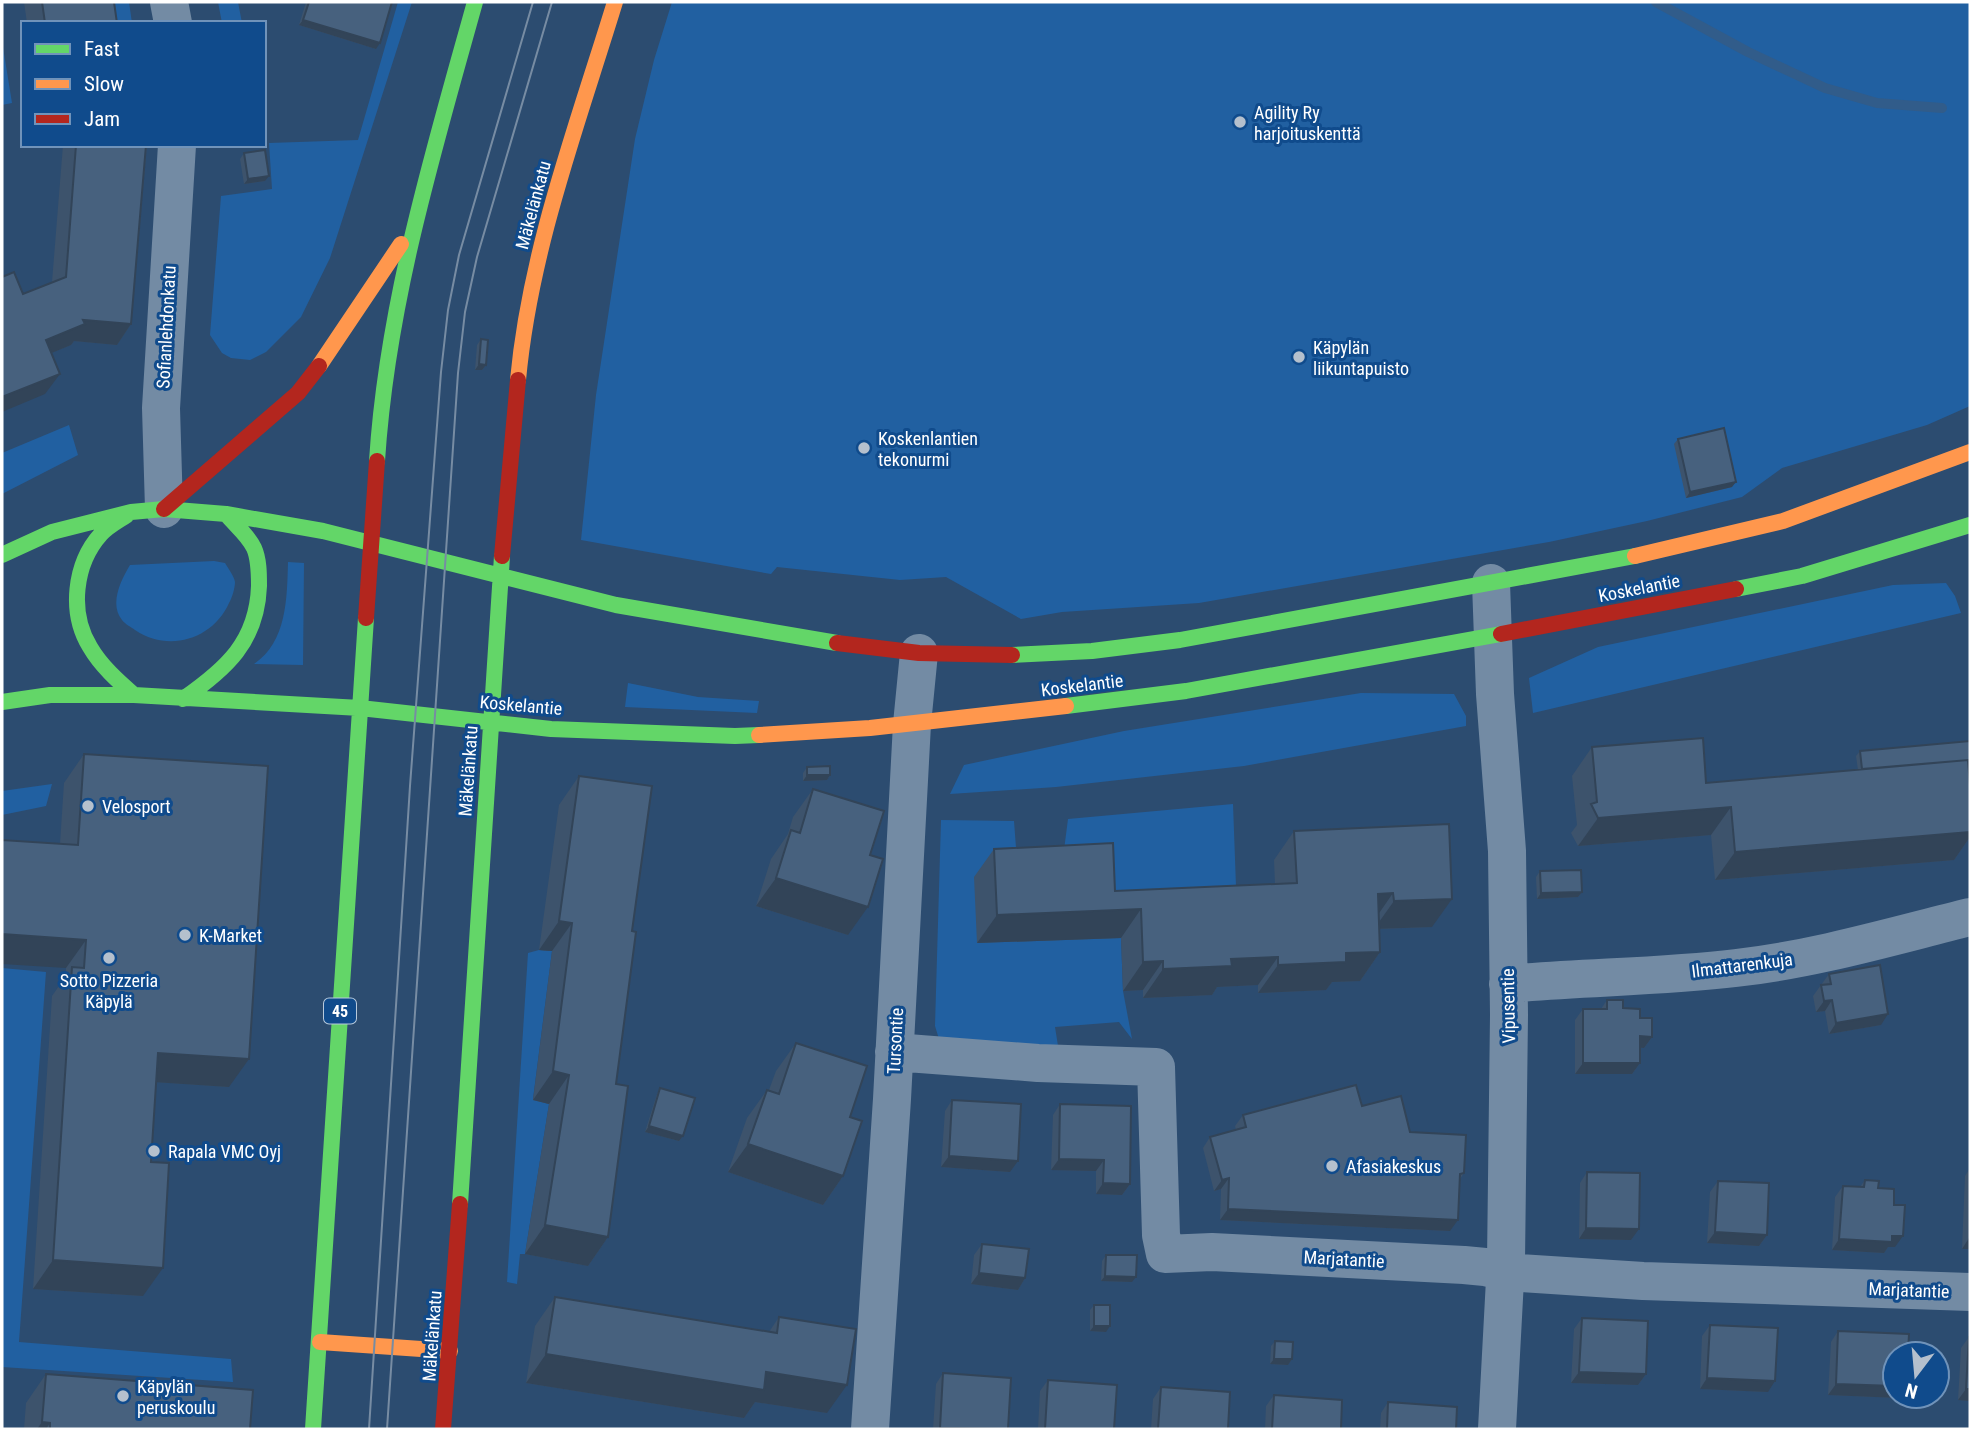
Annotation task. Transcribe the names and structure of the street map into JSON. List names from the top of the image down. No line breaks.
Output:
{"streets":{"main road":["Mäkelänkatu","Koskelantie","45"],"street":["Sofianlehdonkatu","Ilmattarenkuja","Vipusentie","Tursontie","Marjatantie"]},"crossings":[["Mäkelänkatu","Koskelantie"],["Sofianlehdonkatu","Koskelantie"],["Koskelantie","Vipusentie"],["Koskelantie","45"],["Koskelantie","Tursontie"],["Ilmattarenkuja","Vipusentie"],["Vipusentie","Marjatantie"],["Tursontie","Marjatantie"]],"places":["Agility Ry harjoituskenttä","Käpylän liikuntapuisto","Koskenlantien tekonurmi","Velosport","K-Market","Sotto Pizzeria Käpylä","Rapala VMC Oyj","Afasiakeskus","Käpylän peruskoulu"],"legend":["Fast","Slow","Jam"],"north":"bottom"}
